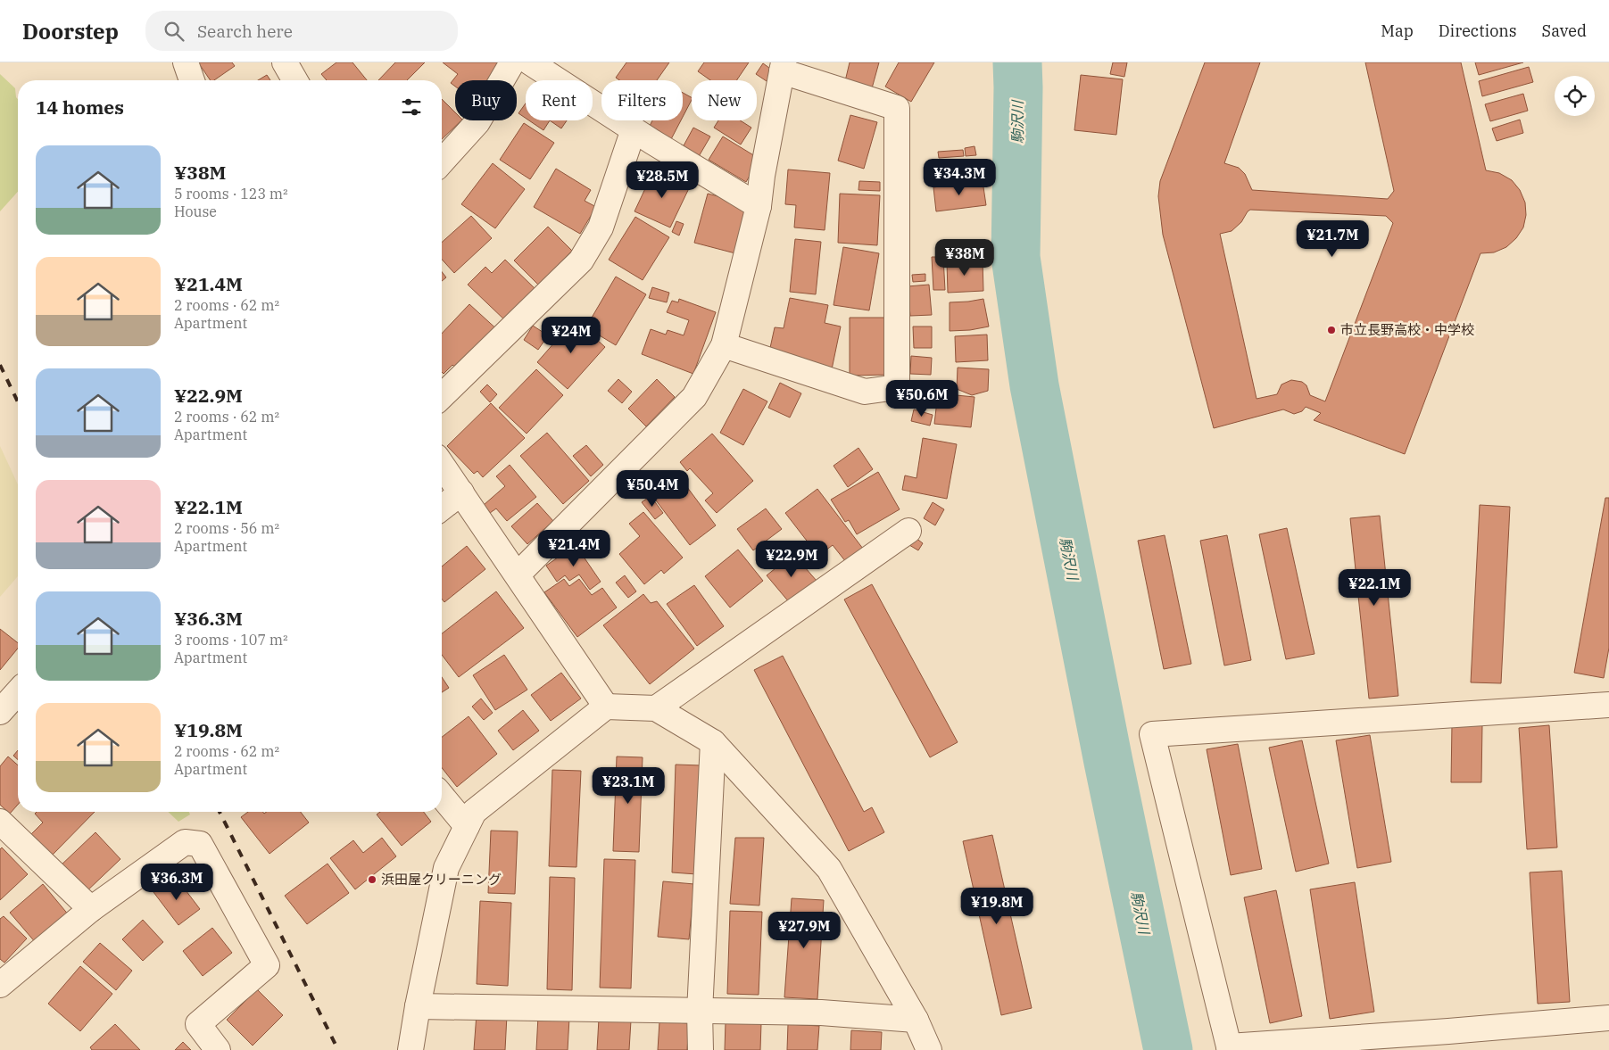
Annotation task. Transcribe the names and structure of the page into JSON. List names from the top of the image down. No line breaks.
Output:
{"water":["駒沢川"],"places":["市立長野高校・中学校","浜田屋クリーニング"],"page":{"header":"Doorstep","search":"Search here","nav":["Map","Directions","Saved"],"chip":["Buy","Rent","Filters","New"],"heading":"14 homes","list":[{"name":"¥38M","note":"5 rooms · 123 m² · House"},{"name":"¥21.4M","note":"2 rooms · 62 m² · Apartment"},{"name":"¥22.9M","note":"2 rooms · 62 m² · Apartment"},{"name":"¥22.1M","note":"2 rooms · 56 m² · Apartment"},{"name":"¥36.3M","note":"3 rooms · 107 m² · Apartment"},{"name":"¥19.8M","note":"2 rooms · 62 m² · Apartment"}],"price":["¥34.3M","¥28.5M","¥21.7M","¥38M","¥24M","¥50.6M","¥50.4M","¥21.4M","¥22.9M","¥22.1M","¥23.1M","¥36.3M","¥19.8M","¥27.9M"]}}
